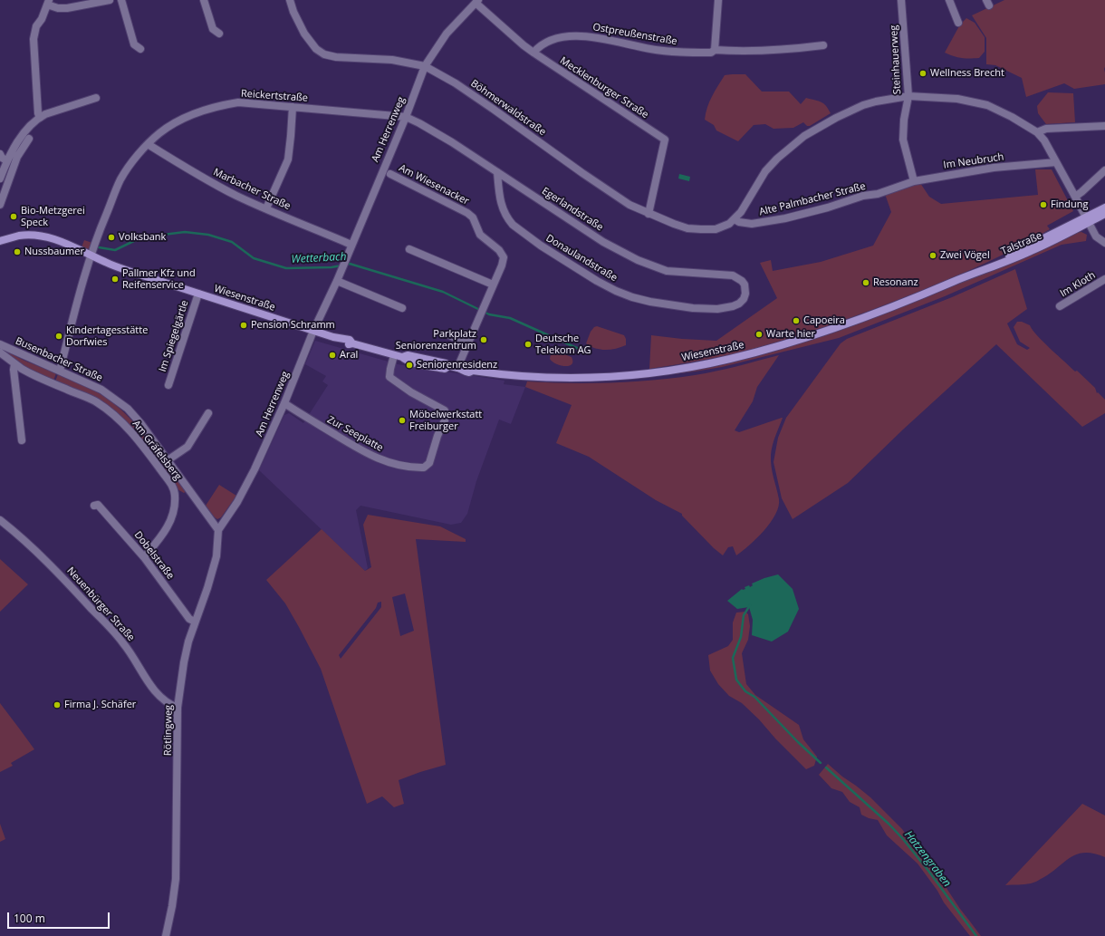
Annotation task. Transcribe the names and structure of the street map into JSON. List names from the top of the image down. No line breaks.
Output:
{"streets":{"main road":["Talstraße","Wiesenstraße"],"street":["Ostpreußenstraße","Steinhauerweg","Mecklenburger Straße","Reickertstraße","Böhmerwaldstraße","Am Herrenweg","Im Neubruch","Am Wiesenacker","Marbacher Straße","Alte Palmbacher Straße","Egerlandstraße","Donaulandstraße","Im Kloth","Im Spiegelgärtle","Busenbacher Straße","Zur Seeplatte","Am Gräfelsberg","Dobelstraße","Neuenbürger Straße","Rötlingweg"]},"crossings":[["Ostpreußenstraße","Mecklenburger Straße"],["Steinhauerweg","Im Neubruch"],["Mecklenburger Straße","Böhmerwaldstraße"],["Mecklenburger Straße","Am Herrenweg"],["Reickertstraße","Am Herrenweg"],["Reickertstraße","Marbacher Straße"],["Reickertstraße","Egerlandstraße"],["Reickertstraße","Wiesenstraße"],["Reickertstraße","Busenbacher Straße"],["Böhmerwaldstraße","Am Herrenweg"],["Böhmerwaldstraße","Alte Palmbacher Straße"],["Am Herrenweg","Marbacher Straße"],["Am Herrenweg","Egerlandstraße"],["Am Herrenweg","Wiesenstraße"],["Am Herrenweg","Busenbacher Straße"],["Am Herrenweg","Zur Seeplatte"],["Am Herrenweg","Rötlingweg"],["Im Neubruch","Alte Palmbacher Straße"],["Am Wiesenacker","Wiesenstraße"],["Egerlandstraße","Donaulandstraße"],["Talstraße","Wiesenstraße"],["Wiesenstraße","Im Spiegelgärtle"],["Wiesenstraße","Zur Seeplatte"],["Busenbacher Straße","Rötlingweg"],["Am Gräfelsberg","Dobelstraße"],["Dobelstraße","Rötlingweg"],["Neuenbürger Straße","Rötlingweg"]],"water":["Wetterbach","Hatzengraben"],"places":["Wellness Brecht","Findung","Bio-Metzgerei Speck","Volksbank","Nussbaumer","Zwei Vögel","Pallmer Kfz und Reifenservice","Resonanz","Capoeira","Pension Schramm","Warte hier","Kindertagesstätte Dorfwies","Parkplatz Seniorenzentrum","Deutsche Telekom AG","Aral","Seniorenresidenz","Möbelwerkstatt Freiburger","Firma J. Schäfer"],"scale_bar":"100 m"}
